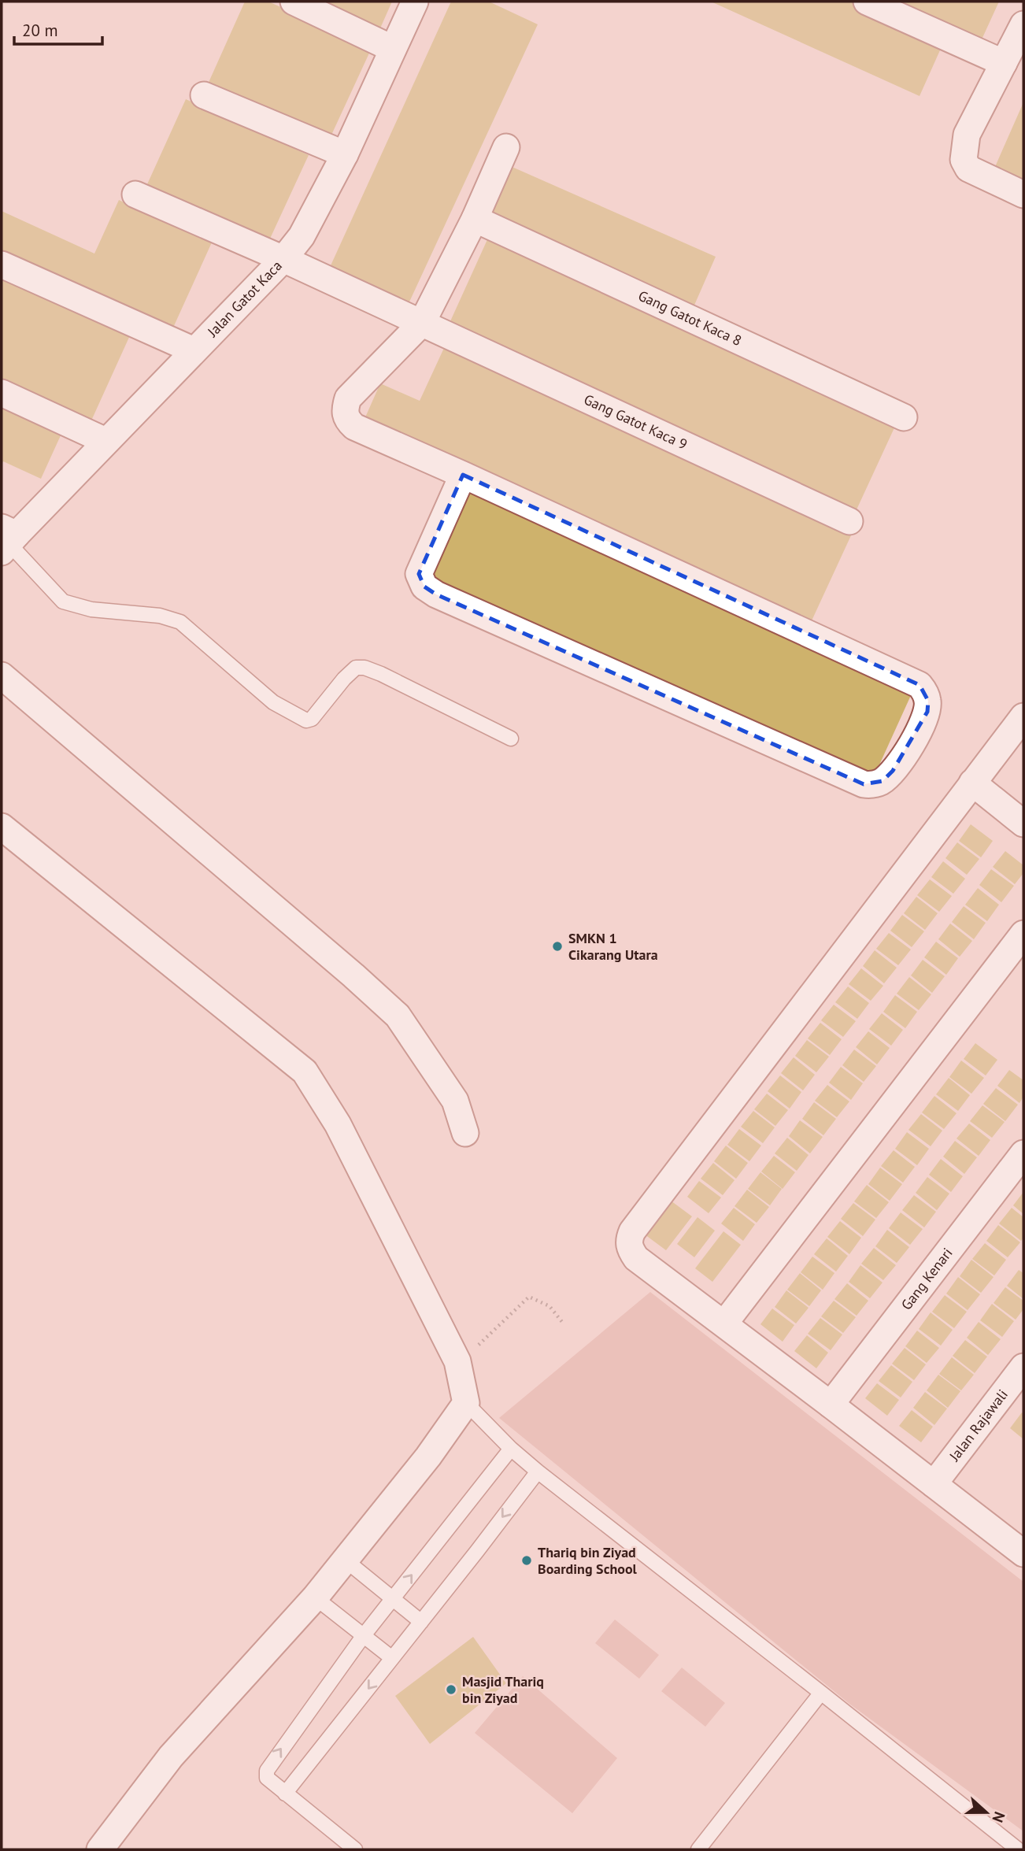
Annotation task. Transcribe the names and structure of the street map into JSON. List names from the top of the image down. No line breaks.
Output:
{"streets":{"street":["Jalan Gatot Kaca","Gang Gatot Kaca 8","Gang Gatot Kaca 9","Gang Kenari","Jalan Rajawali"]},"crossings":[["Jalan Gatot Kaca","Gang Gatot Kaca 9"]],"places":["SMKN 1 Cikarang Utara","Thariq bin Ziyad Boarding School","Masjid Thariq bin Ziyad"],"scale_bar":"20 m","north":"right"}
